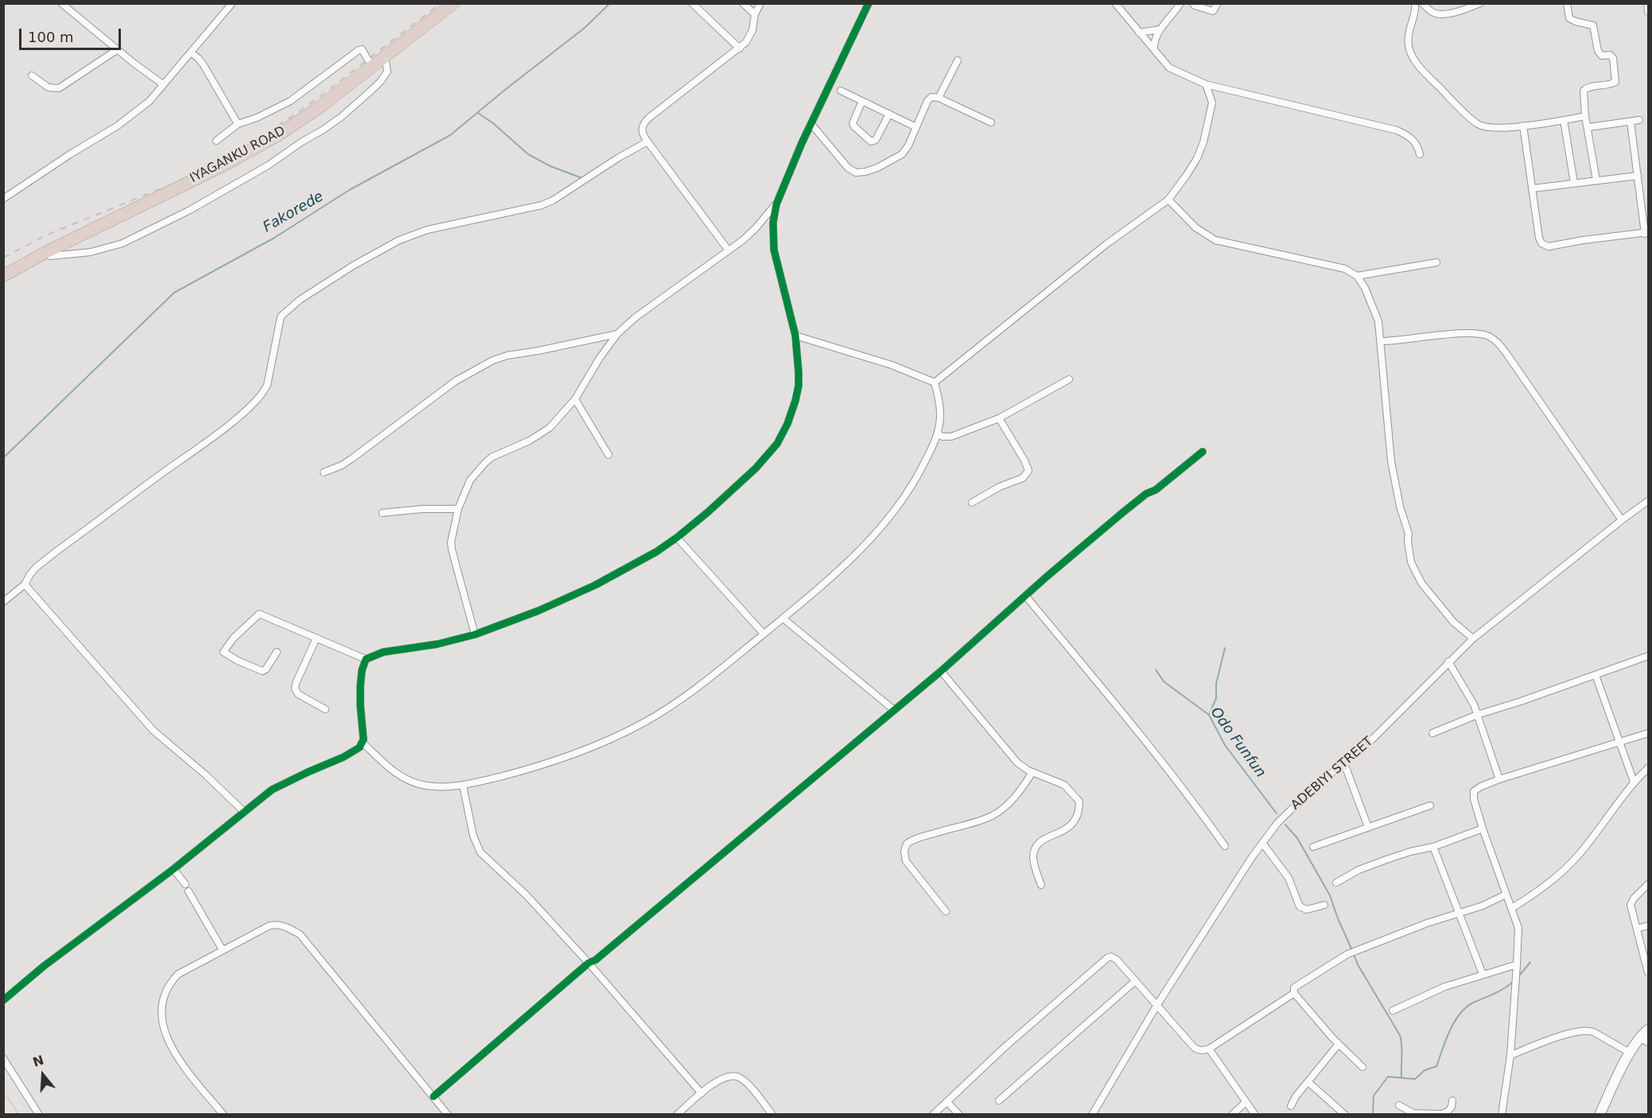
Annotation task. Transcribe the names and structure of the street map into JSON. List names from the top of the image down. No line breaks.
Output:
{"streets":{"highway":["IYAGANKU ROAD"],"street":["ADEBIYI STREET"]},"water":["Fakorede","Odo Funfun"],"scale_bar":"100 m","north":"top"}
